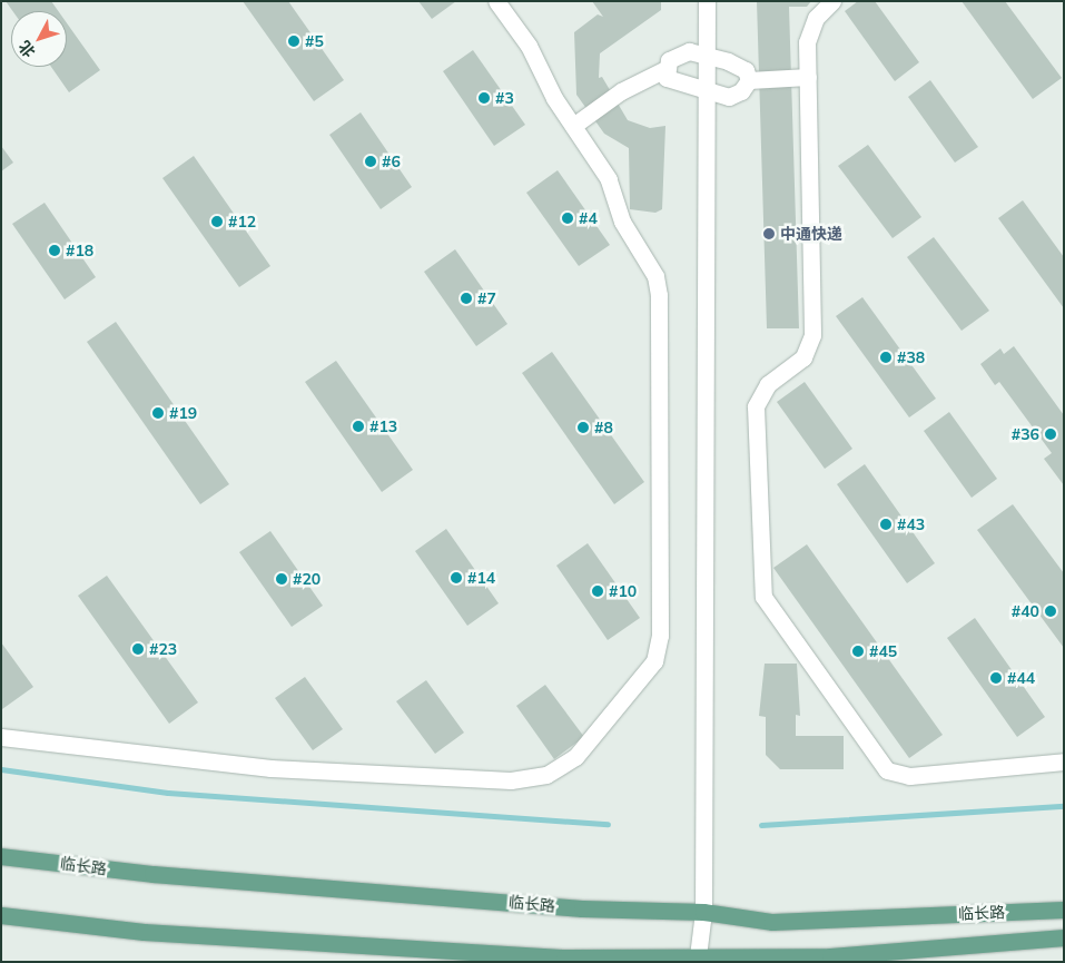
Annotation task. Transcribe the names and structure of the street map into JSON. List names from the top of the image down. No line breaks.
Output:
{"streets":{"main road":["临长路"]},"places":["#5","#3","#6","#4","#12","中通快递","#18","#7","#38","#19","#13","#8","#36","#43","#14","#20","#10","#40","#23","#45","#44"],"north":"bottom left"}
